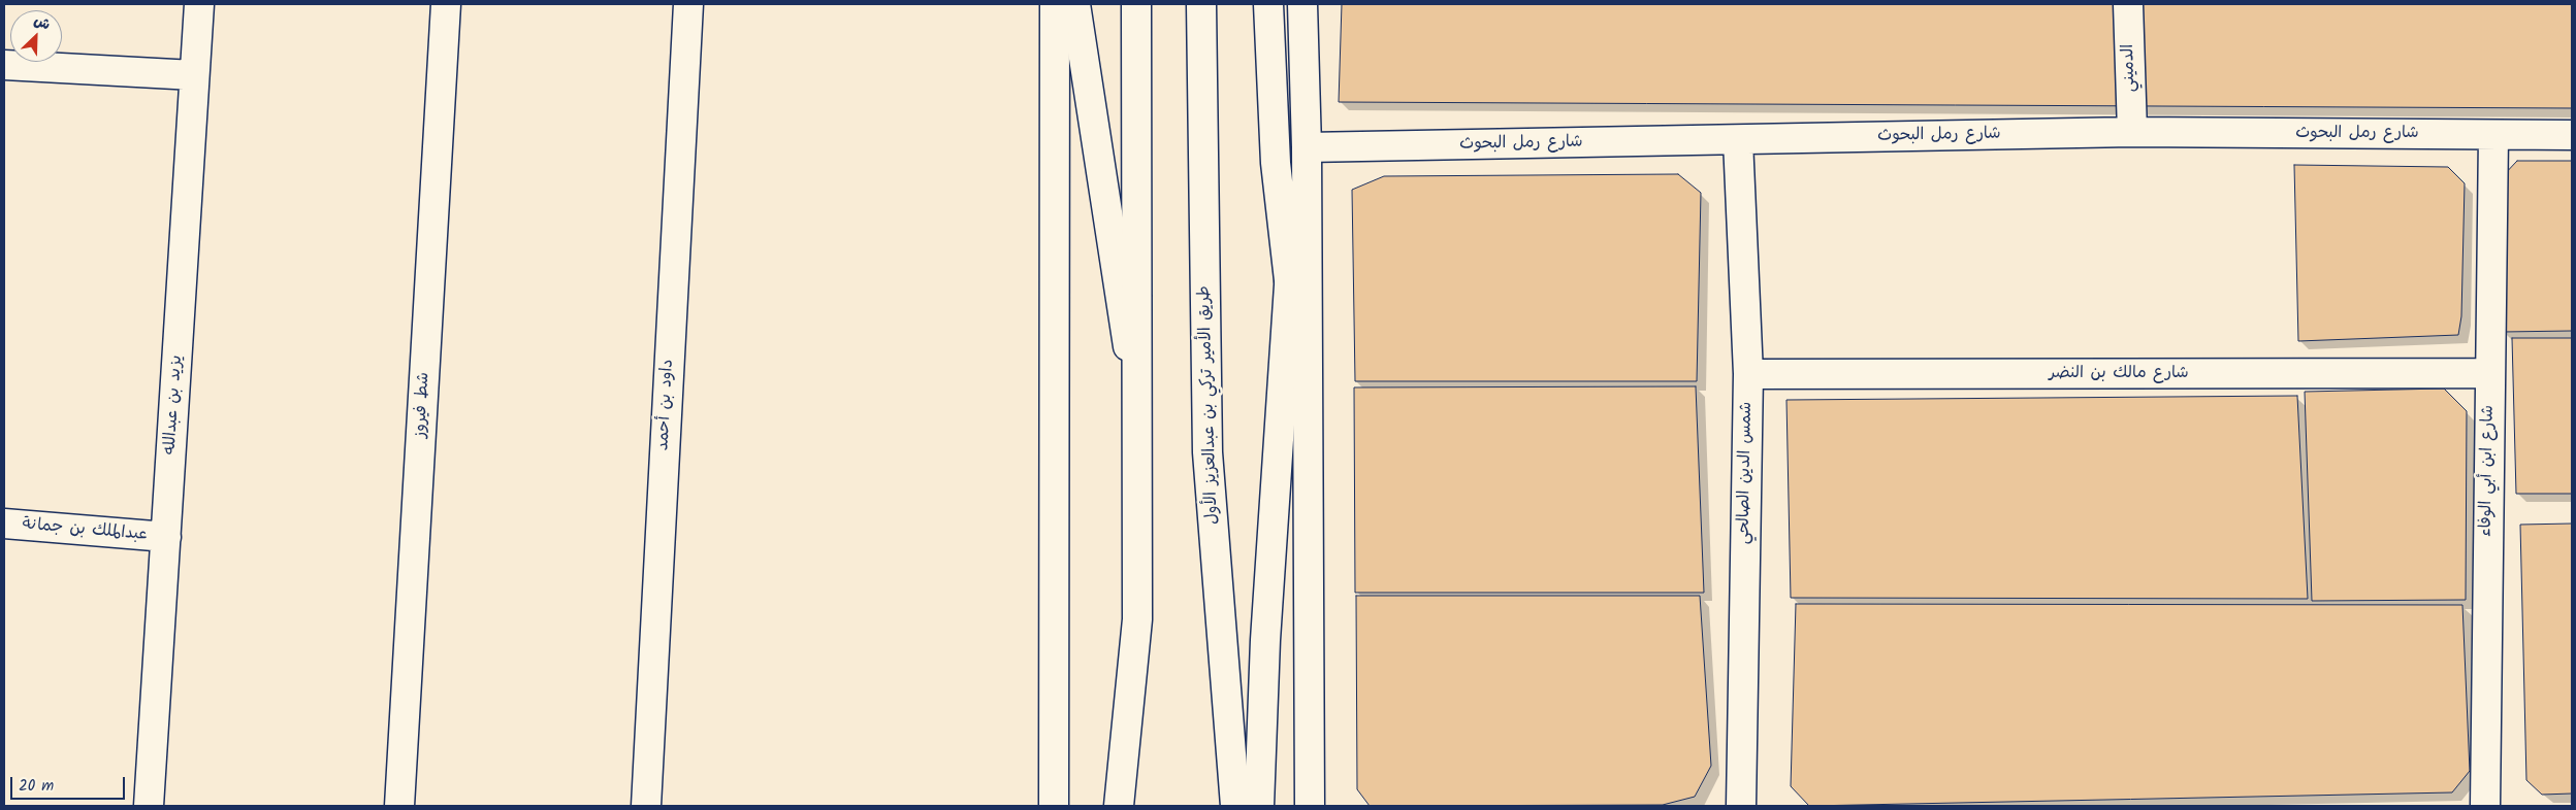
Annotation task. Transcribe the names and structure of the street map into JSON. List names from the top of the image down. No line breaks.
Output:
{"streets":{"street":["الدميني","شارع رمل البحوث","شارع مالك بن النضر","يزيد بن عبدالله","شط فيروز","داود بن أحمد","طريق الأمير تركي بن عبدالعزيز الأول","شارع ابن أبي الوفاء","شمس الدين الصالحي","عبدالملك بن جمانة"]},"crossings":[["الدميني","شارع رمل البحوث"],["شارع رمل البحوث","شارع ابن أبي الوفاء"],["شارع رمل البحوث","شمس الدين الصالحي"],["شارع مالك بن النضر","شارع ابن أبي الوفاء"],["شارع مالك بن النضر","شمس الدين الصالحي"],["يزيد بن عبدالله","عبدالملك بن جمانة"]],"scale_bar":"20 m","north":"top right"}
